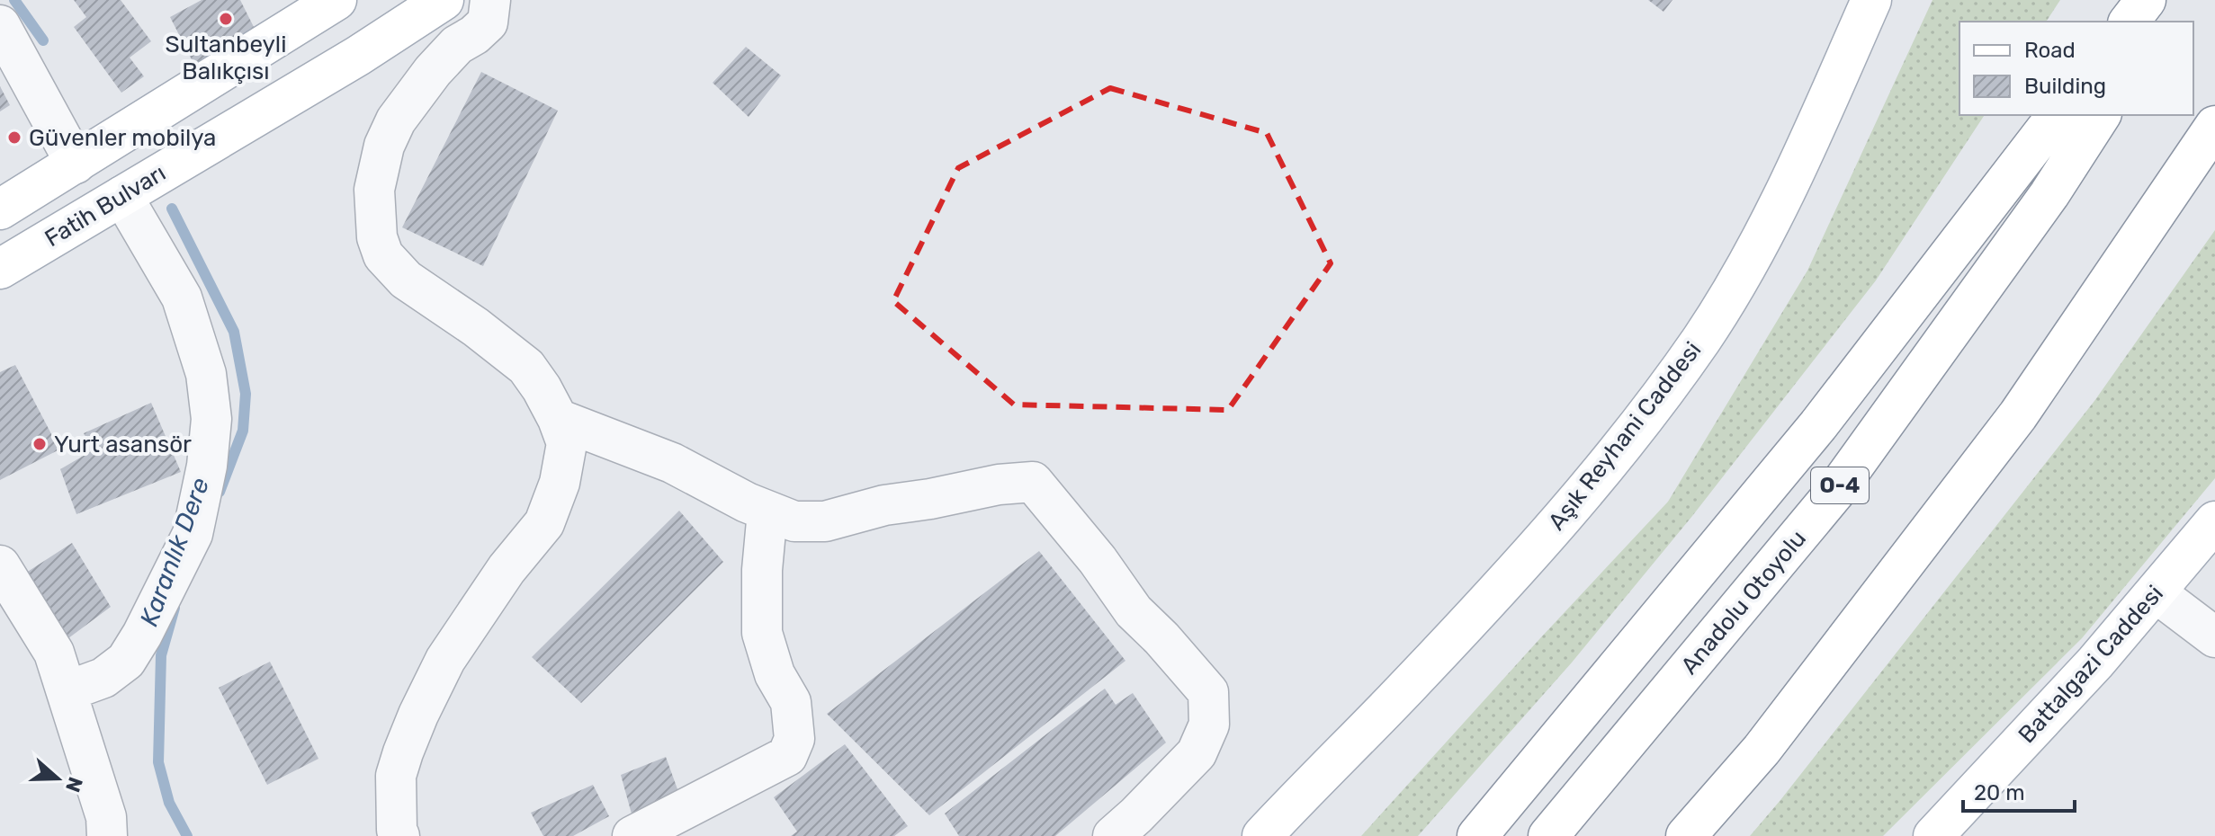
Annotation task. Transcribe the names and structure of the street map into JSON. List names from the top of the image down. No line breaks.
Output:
{"streets":{"main road":["Fatih Bulvarı","Aşık Reyhani Caddesi","O-4","Anadolu Otoyolu","Battalgazi Caddesi"]},"water":["Karanlık Dere"],"places":["Sultanbeyli Balıkçısı","Güvenler mobilya","Yurt asansör"],"legend":["Road","Building"],"scale_bar":"20 m","north":"right"}
